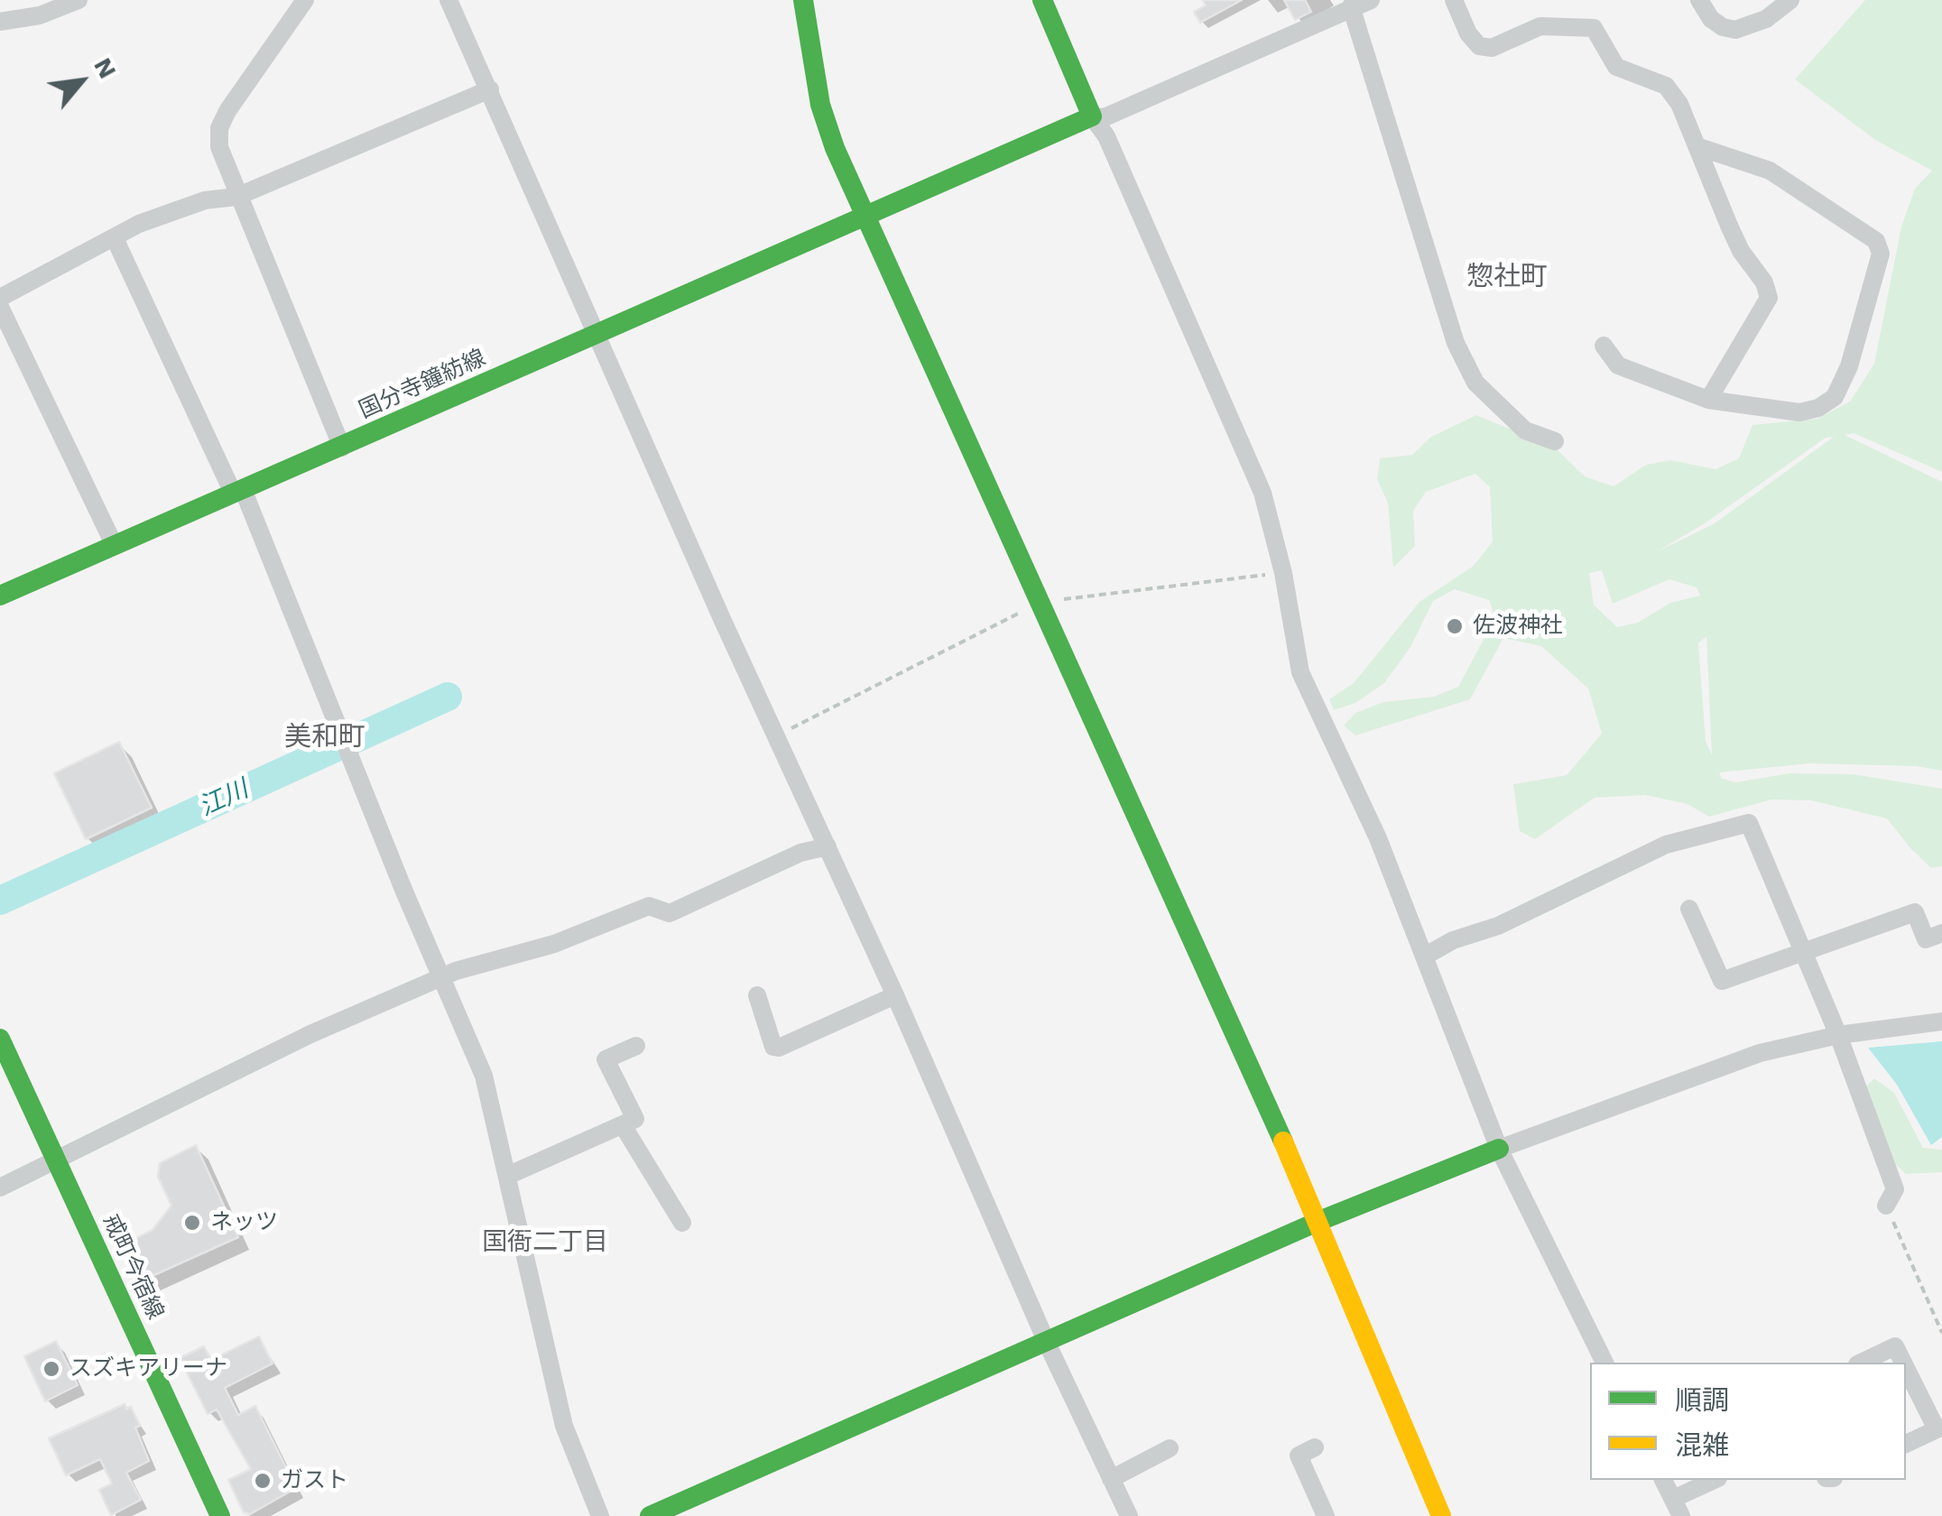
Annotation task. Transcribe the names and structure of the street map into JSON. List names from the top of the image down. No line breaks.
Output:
{"streets":{"street":["国分寺鐘紡線","戒町今宿線"]},"districts":["惣社町","美和町","国衙二丁目"],"water":["江川"],"places":["佐波神社","ネッツ","スズキアリーナ","ガスト"],"legend":["順調","混雑"],"north":"top right"}
